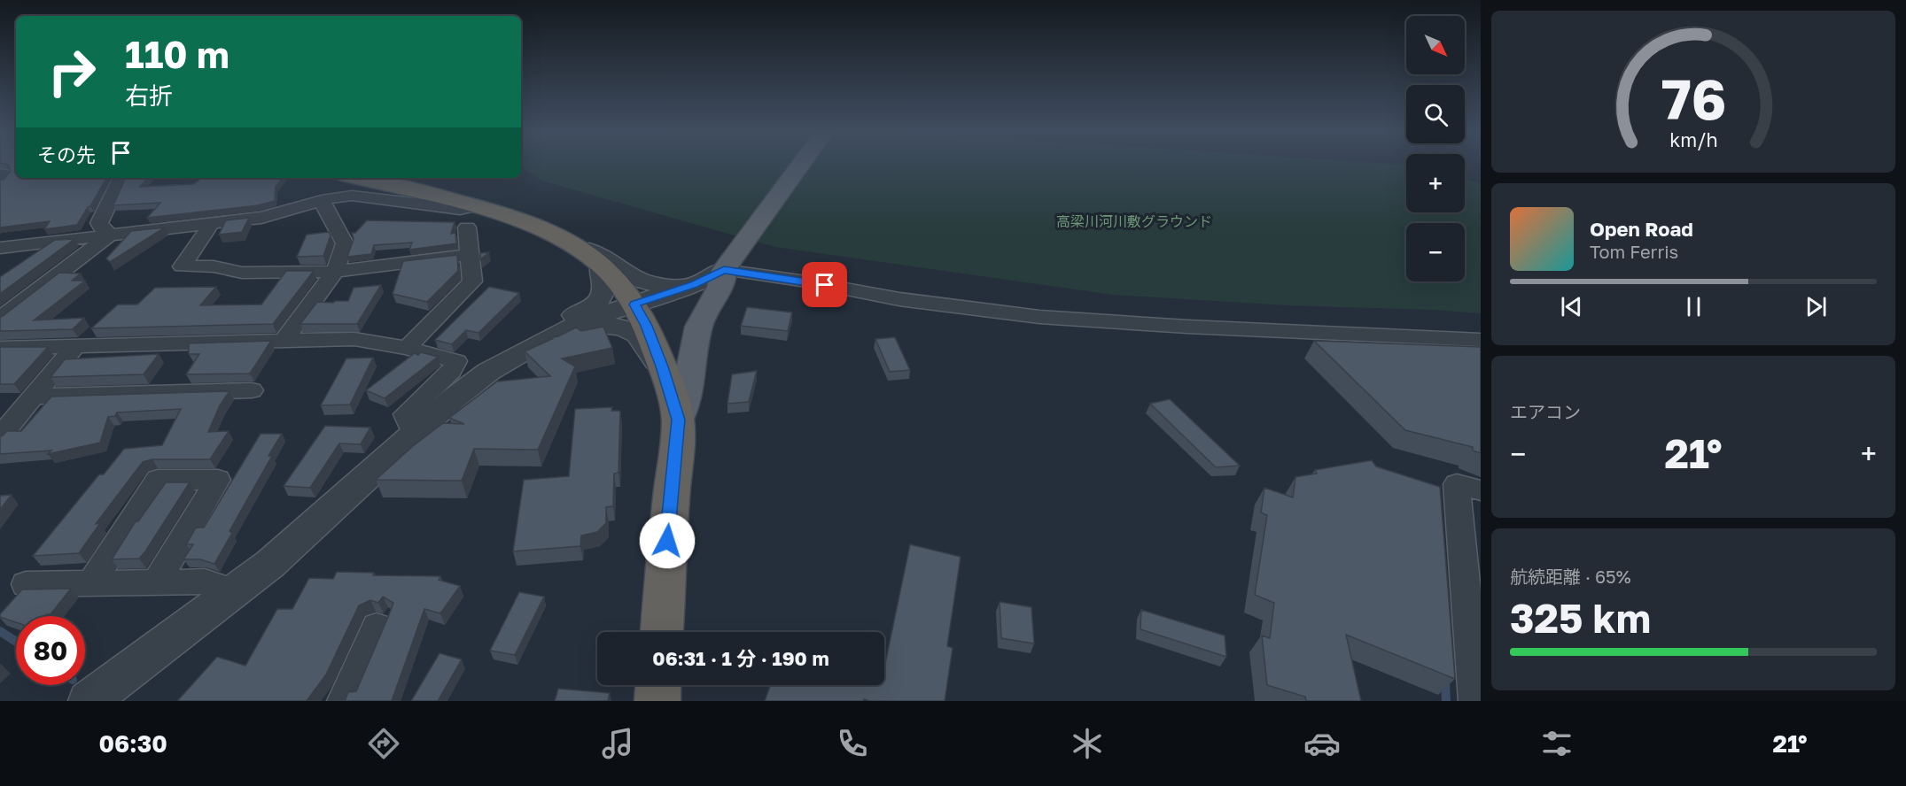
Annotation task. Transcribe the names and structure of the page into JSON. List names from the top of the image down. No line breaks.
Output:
{"parks":["高梁川河川敷グラウンド"],"north":"bottom right","page":{"map_buttons":["+","−"],"turn":["110 m","右折"],"then":"その先","song":["Open Road","Tom Ferris"],"tile":["エアコン",["航続距離 · 65%","325 km"]],"heat":["−","21°","+"],"limit":"80","trip":"06:31 · 1 分 · 190 m","tabs":["06:30","21°"],"gauge":["76","km/h"]}}
